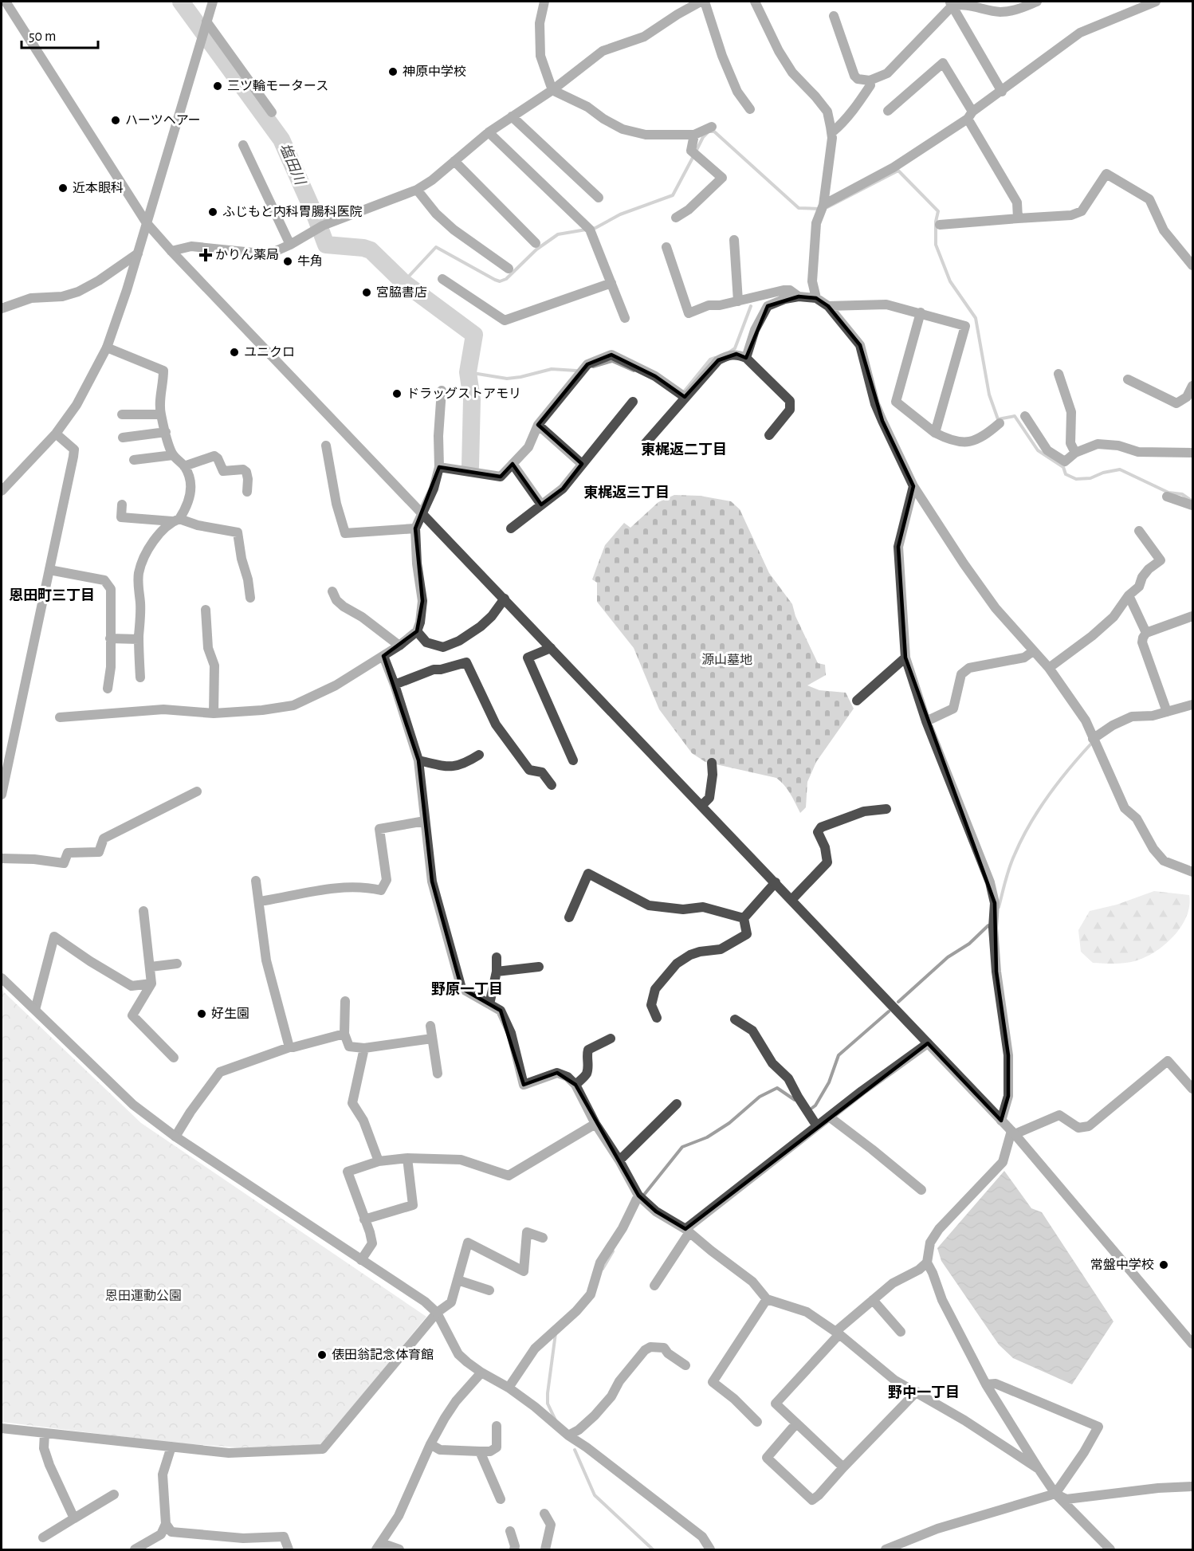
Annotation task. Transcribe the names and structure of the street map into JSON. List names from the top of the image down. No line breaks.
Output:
{"districts":["東梶返二丁目","東梶返三丁目","恩田町三丁目","野原一丁目","野中一丁目"],"water":["塩田川"],"parks":["源山墓地","恩田運動公園"],"places":{"other":["神原中学校","三ツ輪モータース","ハーツヘアー","近本眼科","ふじもと内科胃腸科医院","牛角","宮脇書店","ユニクロ","ドラッグストアモリ","好生園","常盤中学校","俵田翁記念体育館"],"health":["かりん薬局"]},"scale_bar":"50 m"}
